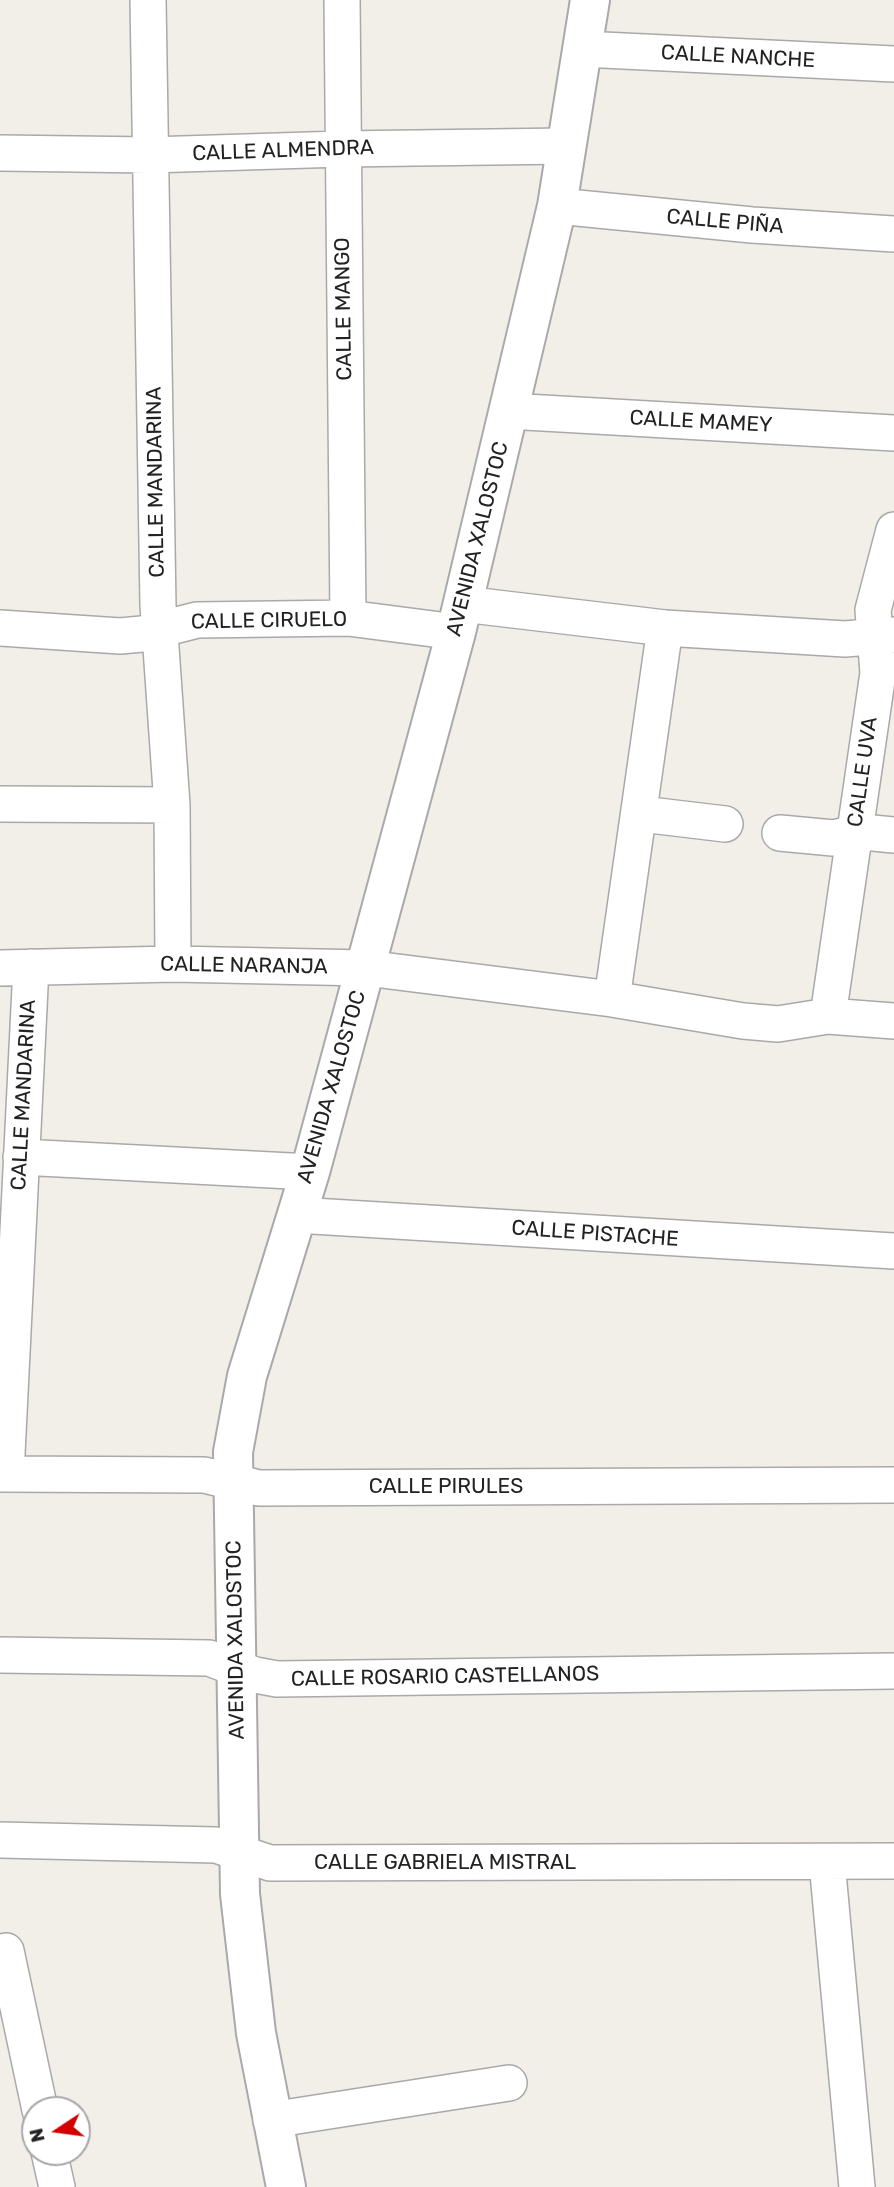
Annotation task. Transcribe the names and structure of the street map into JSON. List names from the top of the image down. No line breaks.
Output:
{"streets":{"street":["CALLE NANCHE","CALLE ALMENDRA","CALLE PIÑA","CALLE MANGO","CALLE MAMEY","CALLE MANDARINA","AVENIDA XALOSTOC","CALLE CIRUELO","CALLE UVA","CALLE NARANJA","CALLE PISTACHE","CALLE PIRULES","CALLE ROSARIO CASTELLANOS","CALLE GABRIELA MISTRAL"]},"crossings":[["CALLE NANCHE","AVENIDA XALOSTOC"],["CALLE ALMENDRA","CALLE MANGO"],["CALLE ALMENDRA","CALLE MANDARINA"],["CALLE ALMENDRA","AVENIDA XALOSTOC"],["CALLE PIÑA","AVENIDA XALOSTOC"],["CALLE MANGO","CALLE CIRUELO"],["CALLE MAMEY","AVENIDA XALOSTOC"],["CALLE MANDARINA","CALLE CIRUELO"],["CALLE MANDARINA","CALLE NARANJA"],["CALLE MANDARINA","CALLE PIRULES"],["AVENIDA XALOSTOC","CALLE CIRUELO"],["AVENIDA XALOSTOC","CALLE NARANJA"],["AVENIDA XALOSTOC","CALLE PISTACHE"],["AVENIDA XALOSTOC","CALLE PIRULES"],["AVENIDA XALOSTOC","CALLE ROSARIO CASTELLANOS"],["AVENIDA XALOSTOC","CALLE GABRIELA MISTRAL"],["CALLE CIRUELO","CALLE UVA"],["CALLE UVA","CALLE NARANJA"]],"north":"left"}
